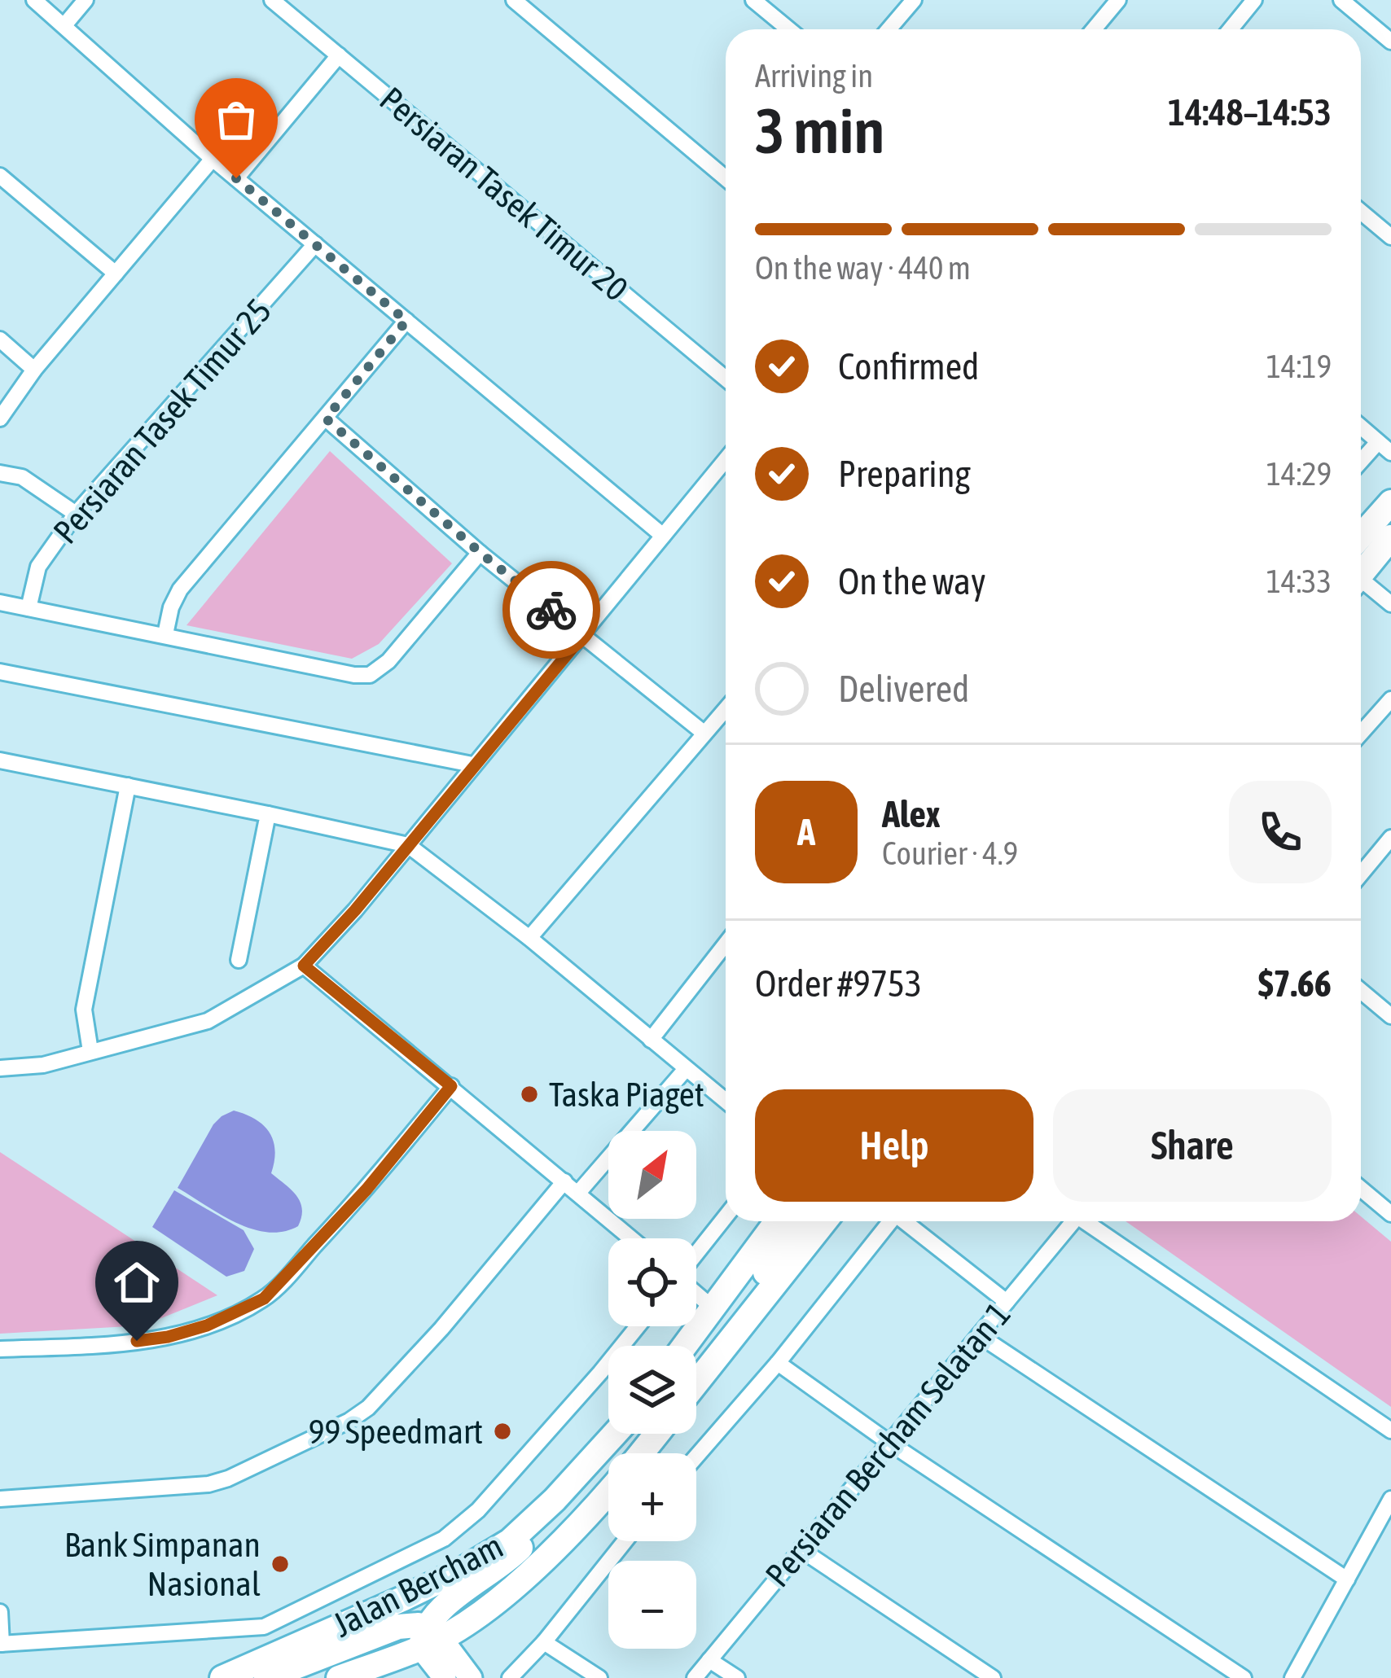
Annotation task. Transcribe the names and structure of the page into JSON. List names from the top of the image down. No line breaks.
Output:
{"streets":{"main road":["Jalan Bercham"],"street":["Persiaran Tasek Timur 20","Persiaran Tasek Timur 25","Persiaran Bercham Selatan 1"]},"places":["Taska Piaget","99 Speedmart","Bank Simpanan Nasional"],"north":"top right","page":{"heading":["3 min","Arriving in","14:48–14:53"],"panel":["Alex","Courier · 4.9","Order #9753","$7.66"],"bar":"On the way · 440 m","list":[["Confirmed","14:19"],["Preparing","14:29"],["On the way","14:33"],"Delivered"],"round":"A","buttons":["Help","Share"],"map_buttons":["+","−"]}}
